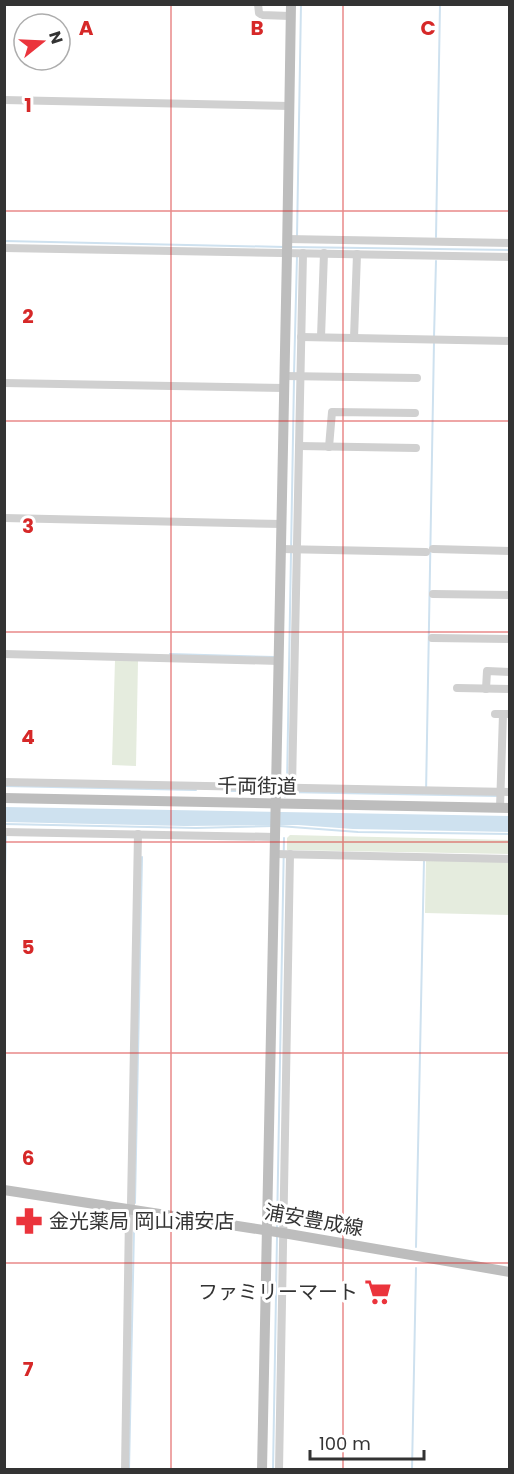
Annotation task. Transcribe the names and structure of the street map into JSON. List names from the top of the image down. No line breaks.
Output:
{"streets":{"street":["千両街道","浦安豊成線"]},"places":{"pharmacy":["金光薬局 岡山浦安店"],"supermarket":["ファミリーマート"]},"scale_bar":"100 m","north":"right","grid":{"columns":["A","B","C"],"rows":["1","2","3","4","5","6","7"]}}
